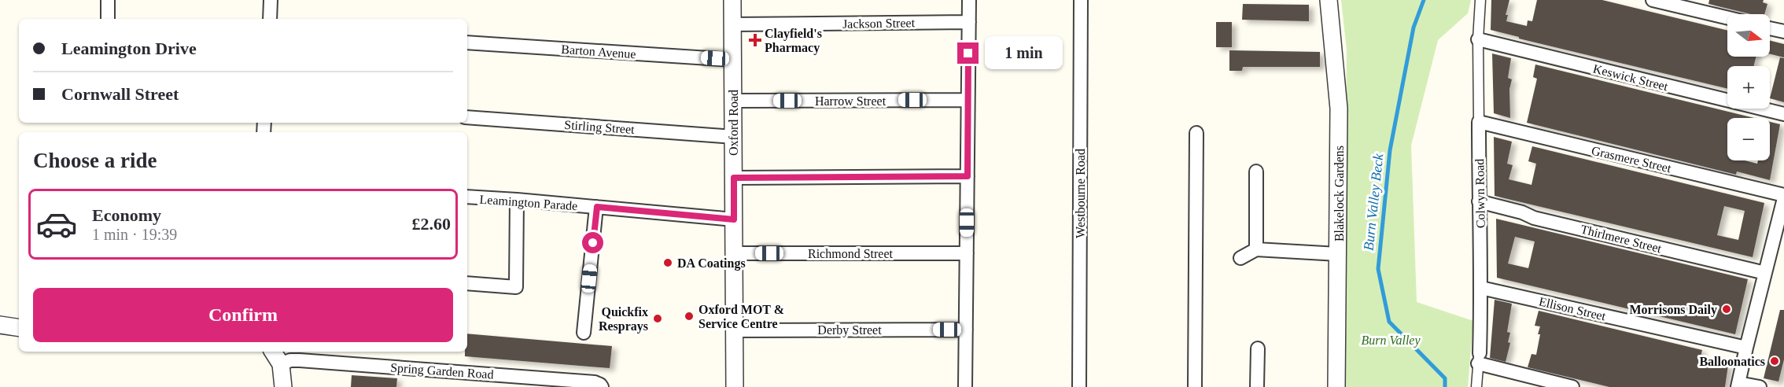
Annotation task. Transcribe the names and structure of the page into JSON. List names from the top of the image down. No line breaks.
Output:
{"streets":{"street":["Jackson Street","Barton Avenue","Keswick Street","Harrow Street","Oxford Road","Stirling Street","Grasmere Street","Westbourne Road","Blakelock Gardens","Colwyn Road","Leamington Parade","Thirlmere Street","Richmond Street","Ellison Street","Derby Street","Spring Garden Road"]},"crossings":[["Jackson Street","Oxford Road"],["Barton Avenue","Oxford Road"],["Keswick Street","Colwyn Road"],["Harrow Street","Oxford Road"],["Oxford Road","Stirling Street"],["Oxford Road","Leamington Parade"],["Oxford Road","Richmond Street"],["Oxford Road","Derby Street"],["Grasmere Street","Colwyn Road"],["Colwyn Road","Thirlmere Street"],["Colwyn Road","Ellison Street"]],"water":["Burn Valley Beck"],"parks":["Burn Valley"],"places":{"health":["Clayfield's Pharmacy"],"other":["DA Coatings","Morrisons Daily","Oxford MOT & Service Centre","Quickfix Resprays","Balloonatics"]},"north":"right","page":{"map_buttons":["+","−"],"banner":["Leamington Drive","Cornwall Street"],"bubble":"1 min","heading":"Choose a ride","list":[{"name":"Economy","note":"1 min · 19:39","value":"£2.60"}],"buttons":"Confirm"}}
